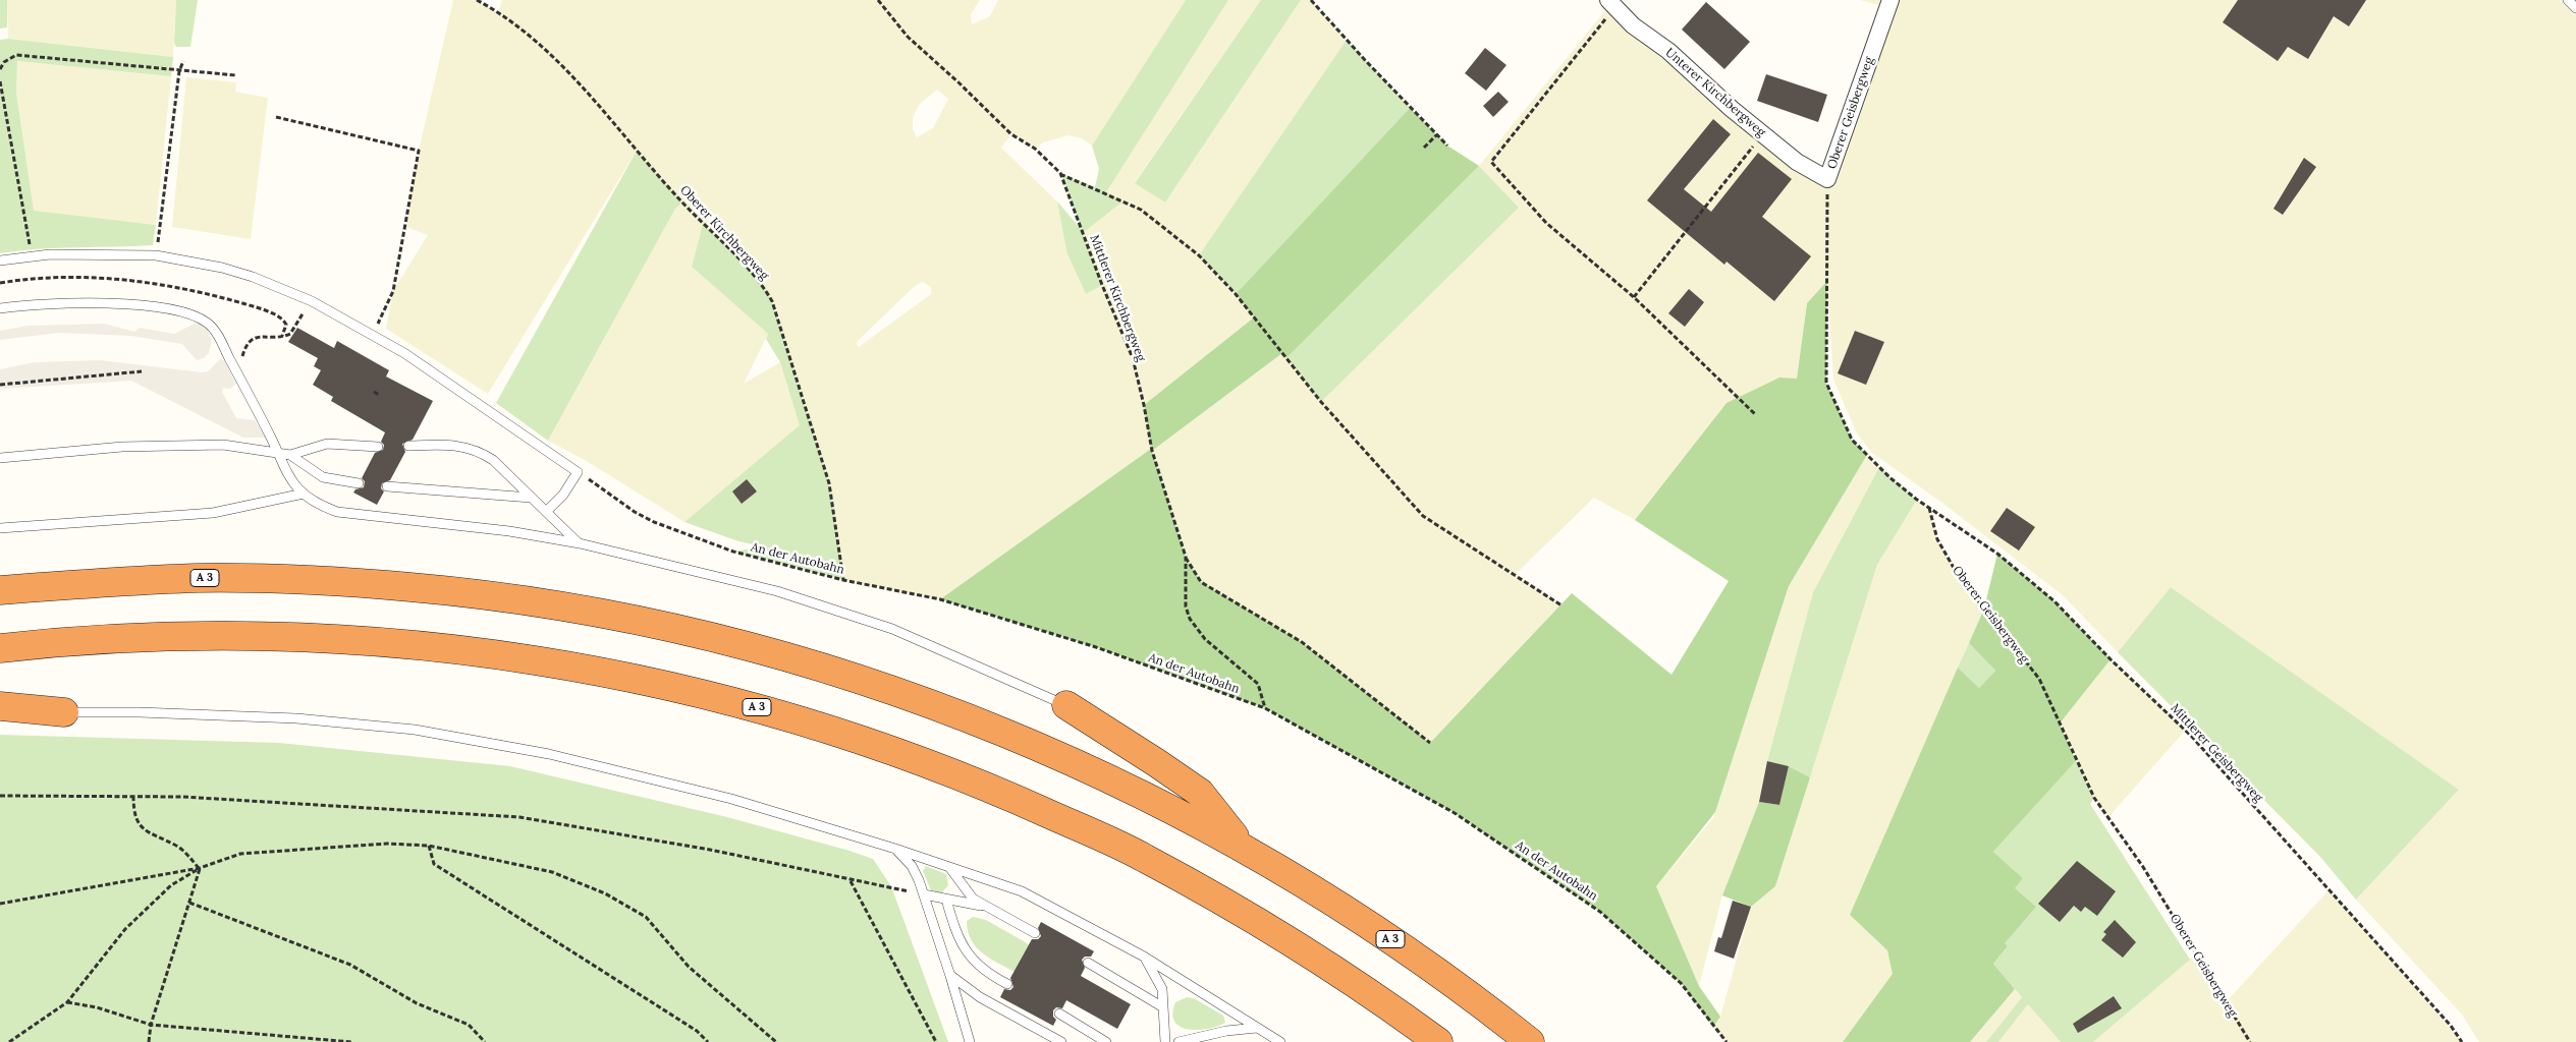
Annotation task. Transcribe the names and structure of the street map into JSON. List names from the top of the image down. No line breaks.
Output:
{"streets":{"highway":["A 3"],"street":["Unterer Kirchbergweg","Oberer Geisbergweg"],"path":["Oberer Kirchbergweg","Mittlerer Kirchbergweg","An der Autobahn","Mittlerer Geisbergweg"]},"crossings":[["Unterer Kirchbergweg","Oberer Geisbergweg"],["Oberer Geisbergweg","Mittlerer Geisbergweg"],["Oberer Kirchbergweg","An der Autobahn"],["Mittlerer Kirchbergweg","An der Autobahn"]]}
